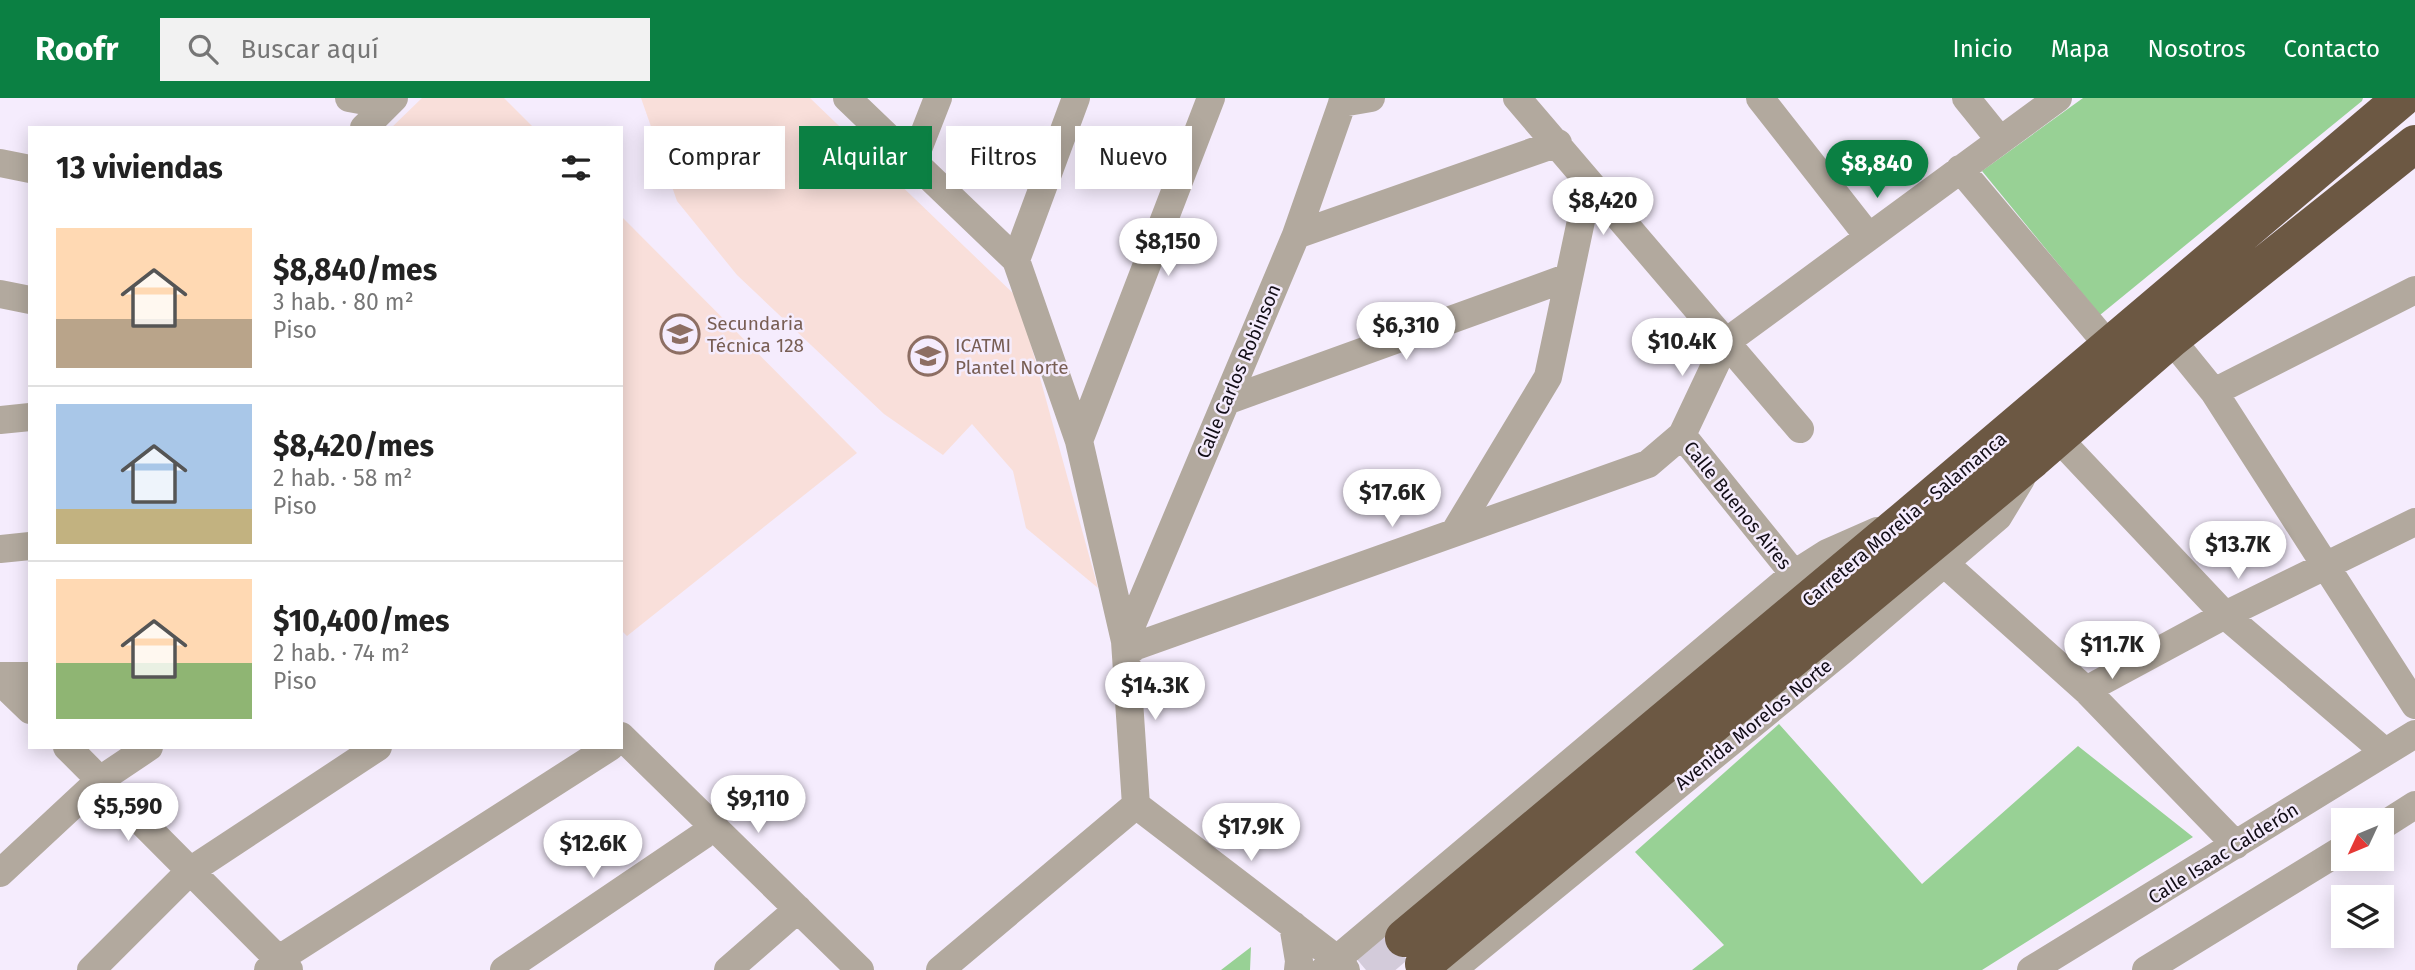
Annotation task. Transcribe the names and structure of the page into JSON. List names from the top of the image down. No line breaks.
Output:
{"streets":{"highway":["Carretera Morelia - Salamanca"],"street":["Calle Carlos Robinson","Calle Buenos Aires","Avenida Morelos Norte","Calle Isaac Calderón"]},"crossings":[["Carretera Morelia - Salamanca","Avenida Morelos Norte"]],"places":{"school or university":["Secundaria Técnica 128","ICATMI Plantel Norte"]},"north":"bottom left","page":{"header":"Roofr","search":"Buscar aquí","nav":["Inicio","Mapa","Nosotros","Contacto"],"chip":["Comprar","Alquilar","Filtros","Nuevo"],"heading":"13 viviendas","price":["$8,840","$8,420","$8,150","$6,310","$10.4K","$17.6K","$13.7K","$11.7K","$14.3K","$9,110","$5,590","$17.9K","$12.6K"],"list":[{"name":"$8,840/mes","note":"3 hab. · 80 m² · Piso"},{"name":"$8,420/mes","note":"2 hab. · 58 m² · Piso"},{"name":"$10,400/mes","note":"2 hab. · 74 m² · Piso"}]}}
